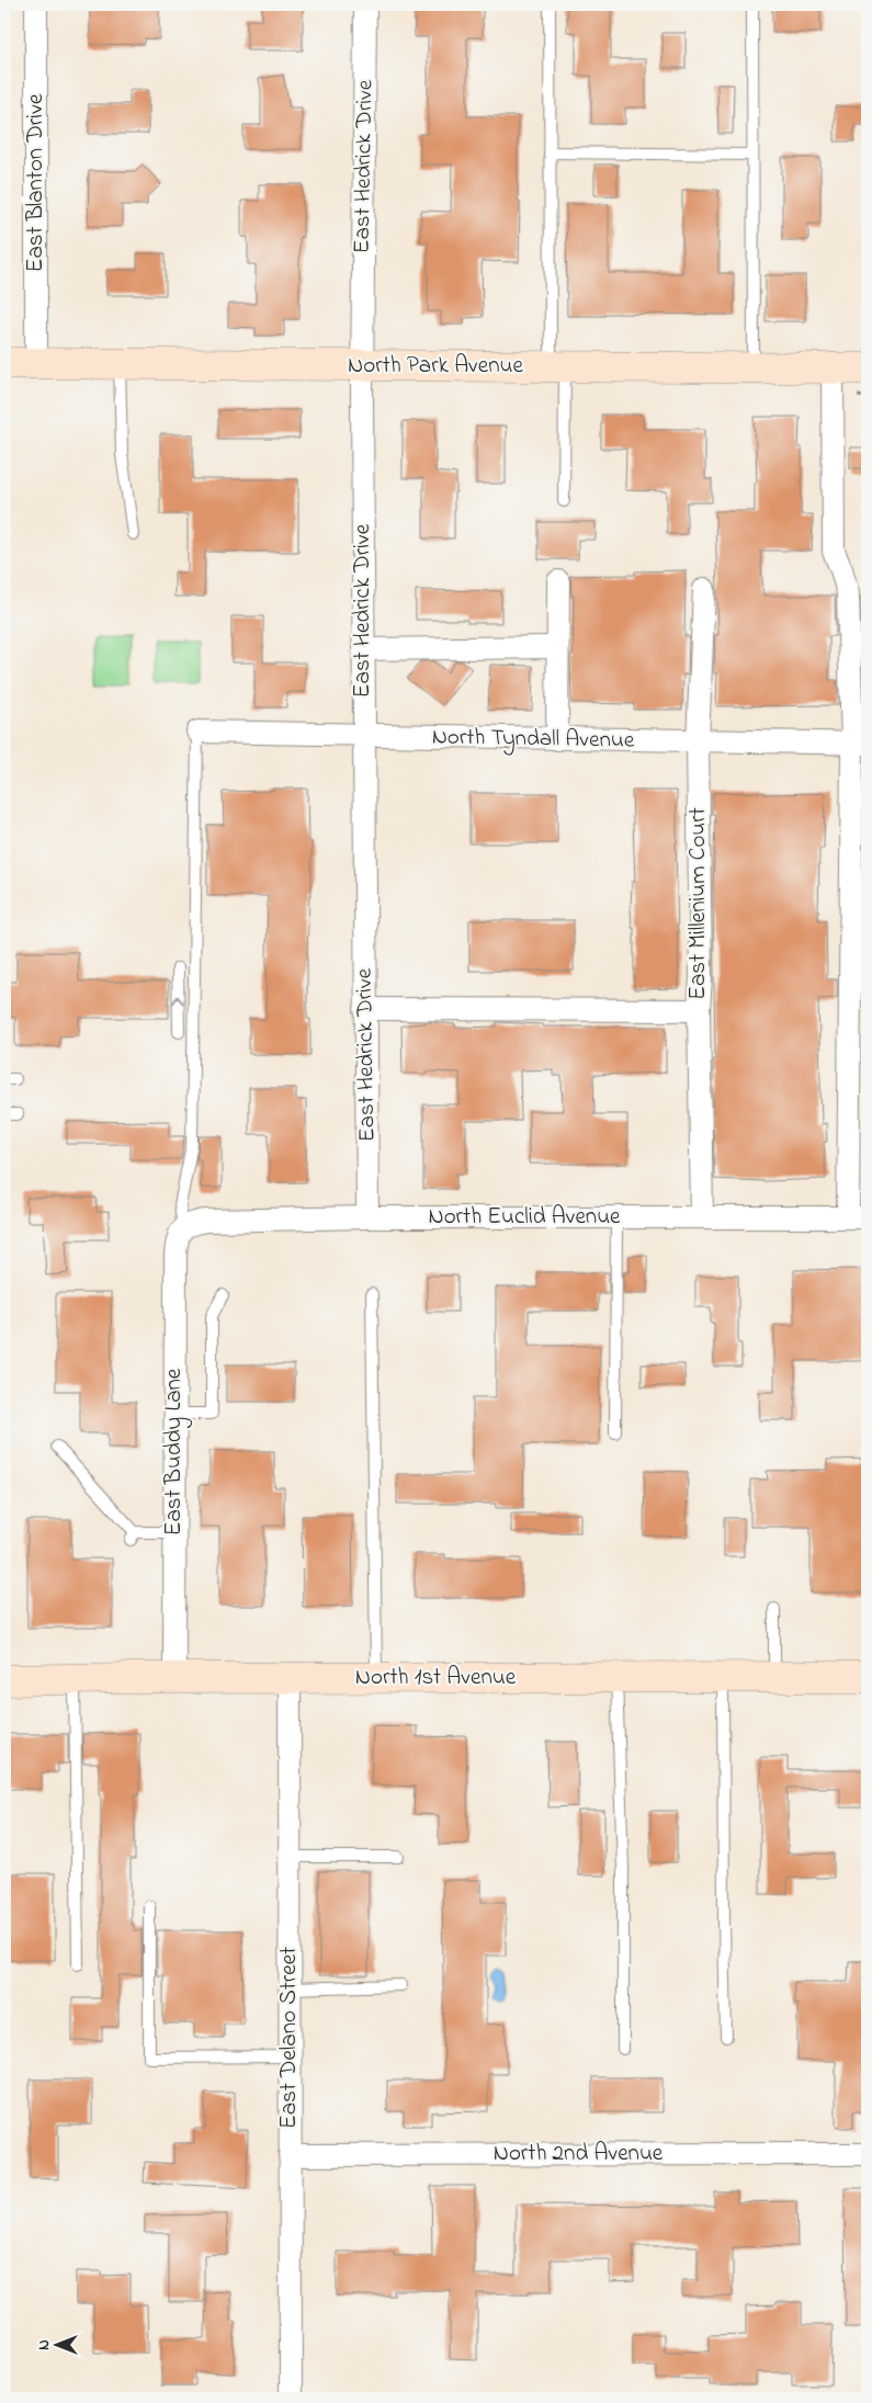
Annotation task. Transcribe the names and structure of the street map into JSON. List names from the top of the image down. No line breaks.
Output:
{"streets":{"main road":["North Park Avenue","North 1st Avenue"],"street":["East Hedrick Drive","East Blanton Drive","North Tyndall Avenue","East Millenium Court","North Euclid Avenue","East Buddy Lane","East Delano Street","North 2nd Avenue"]},"crossings":[["East Hedrick Drive","North Park Avenue"],["East Hedrick Drive","North Tyndall Avenue"],["East Hedrick Drive","North Euclid Avenue"],["East Blanton Drive","North Park Avenue"],["North Tyndall Avenue","East Millenium Court"],["East Millenium Court","North Euclid Avenue"],["North Euclid Avenue","East Buddy Lane"],["East Buddy Lane","North 1st Avenue"],["North 1st Avenue","East Delano Street"],["East Delano Street","North 2nd Avenue"]],"north":"left"}
